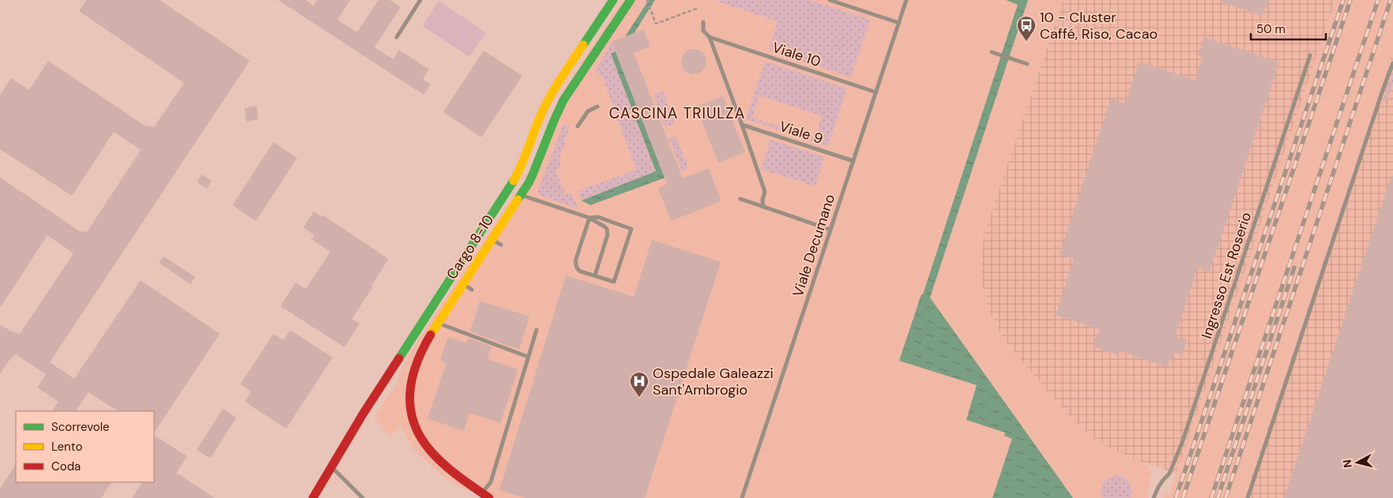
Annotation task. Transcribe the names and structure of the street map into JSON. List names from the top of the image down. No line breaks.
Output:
{"streets":{"street":["Cargo 8-10"],"lane":["Viale 10","Viale 9","Viale Decumano","Ingresso Est Roserio"]},"crossings":[["Viale 10","Viale Decumano"],["Viale 9","Viale Decumano"]],"districts":["CASCINA TRIULZA"],"places":{"bus stop":["10 - Cluster Caffé, Riso, Cacao"],"hospital":["Ospedale Galeazzi Sant'Ambrogio"]},"legend":["Scorrevole","Lento","Coda"],"scale_bar":"50 m","north":"left"}
